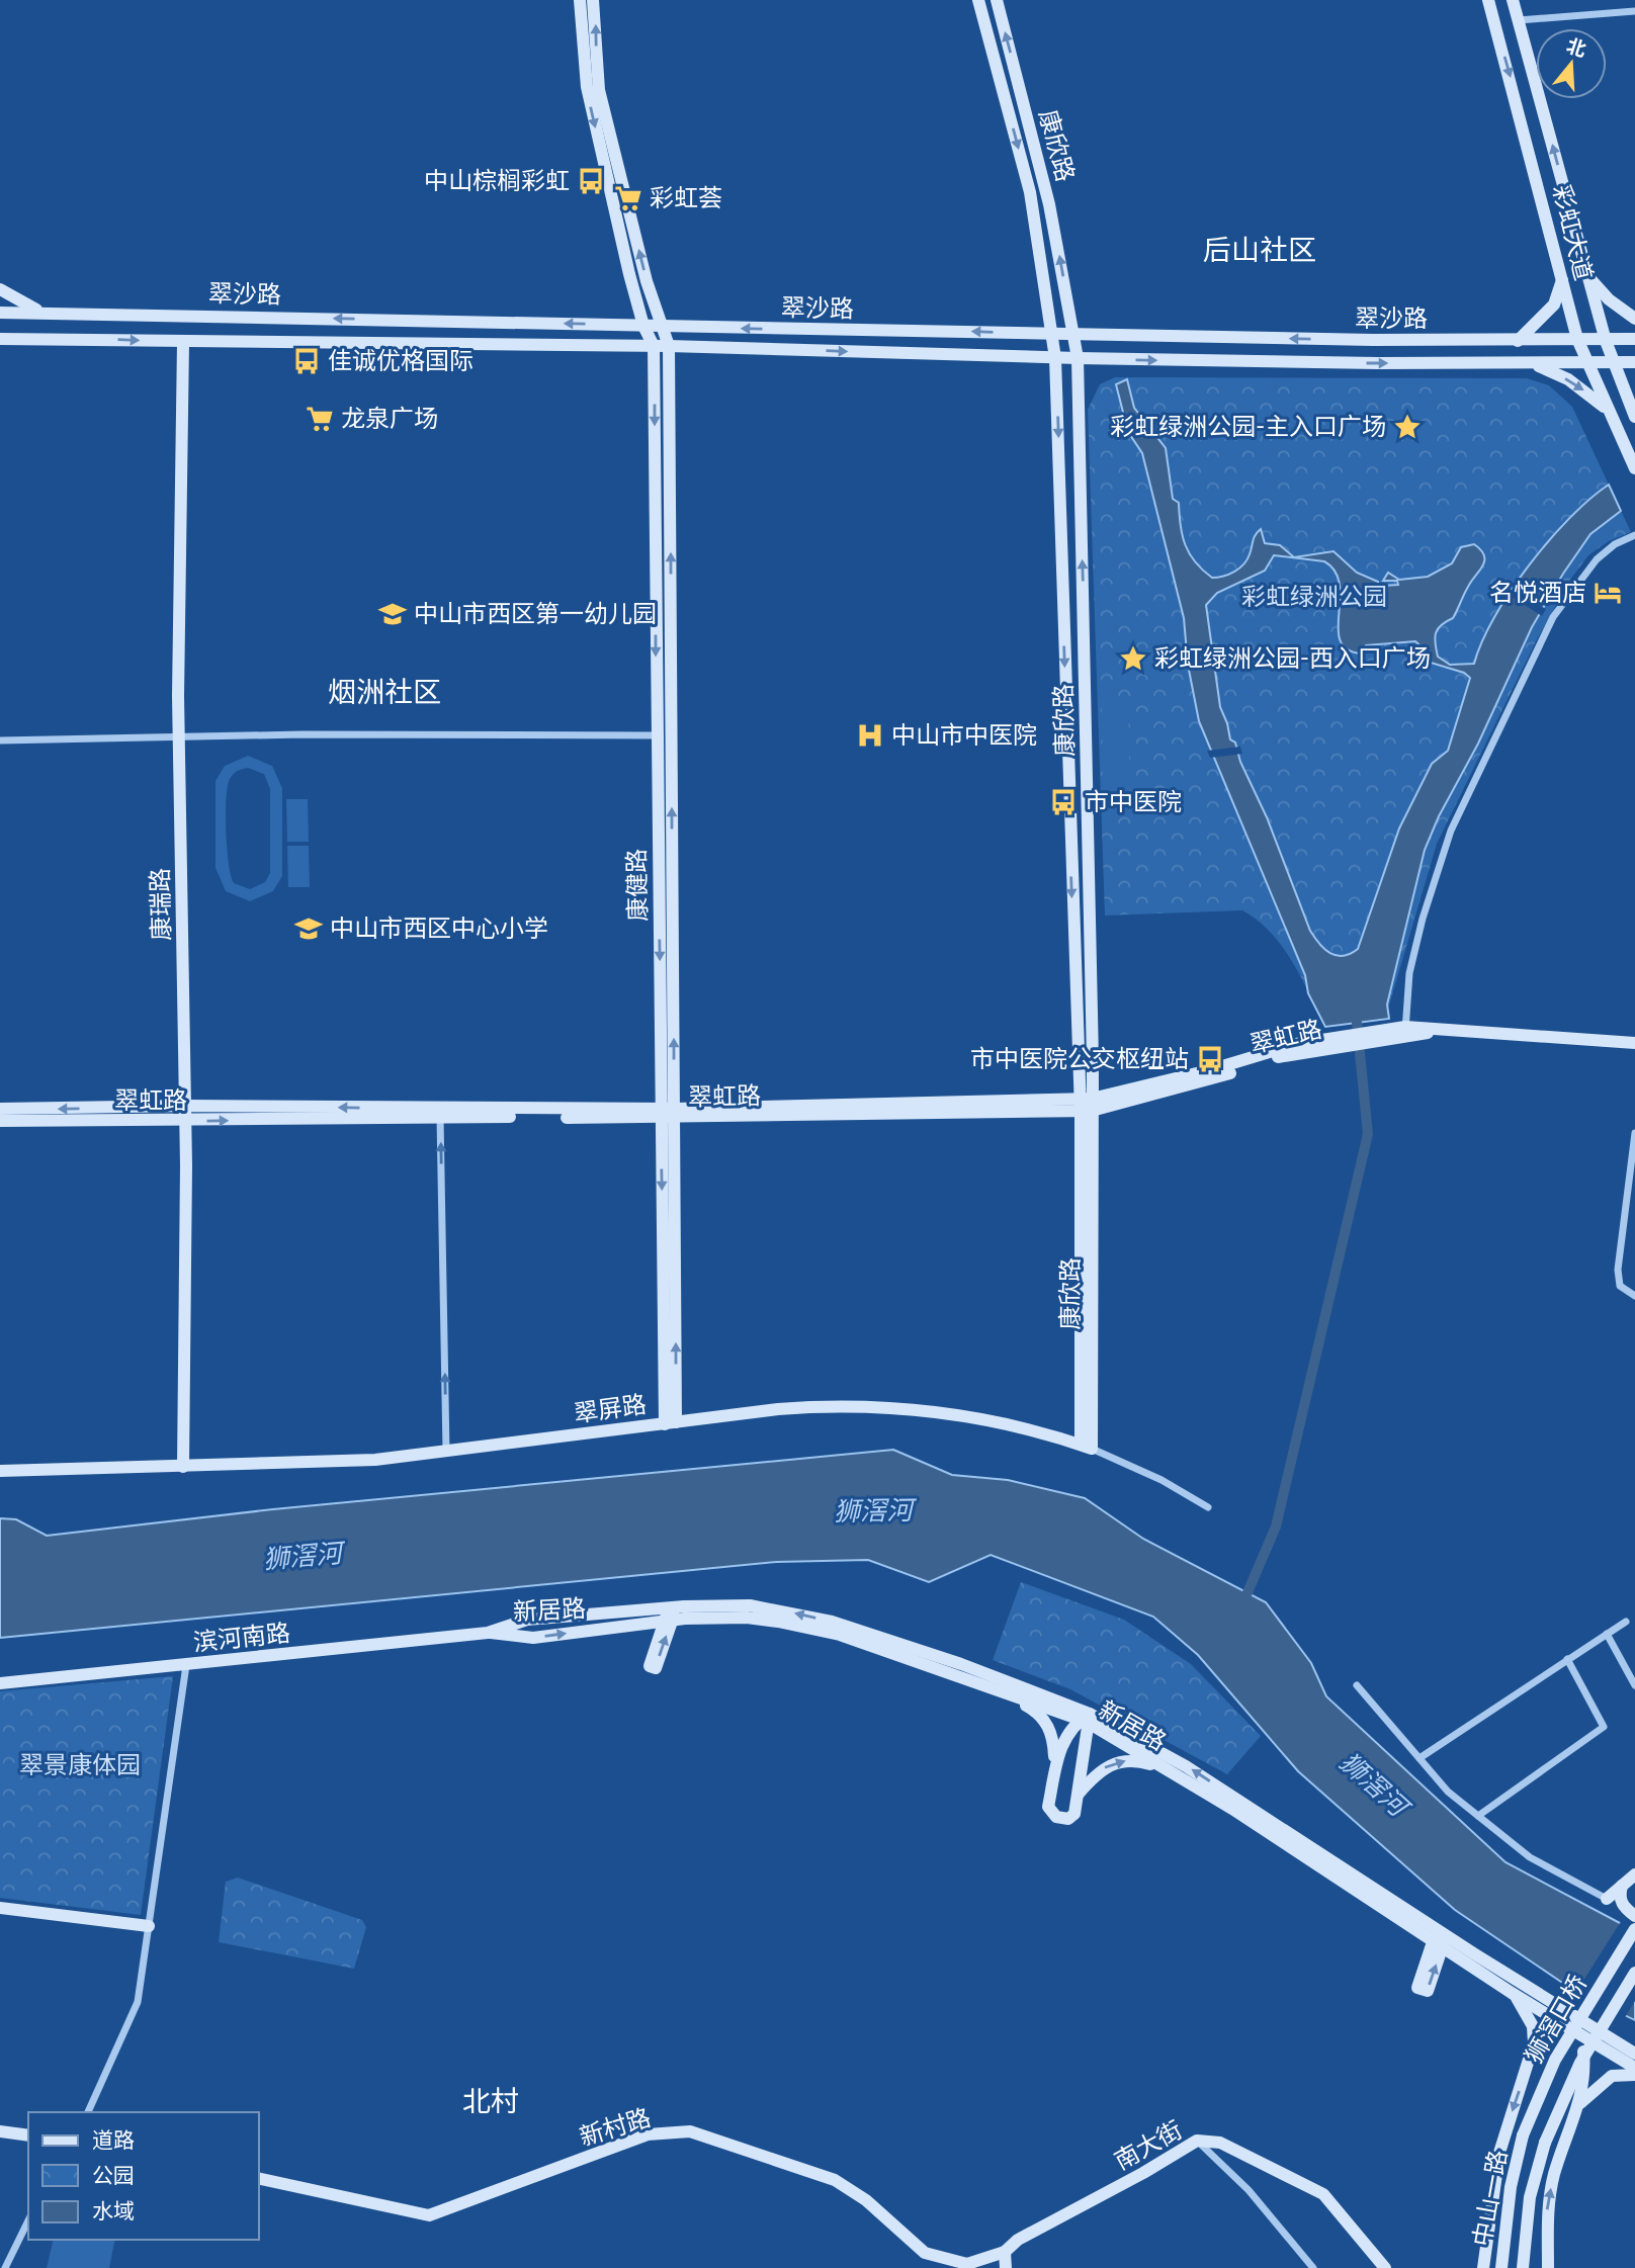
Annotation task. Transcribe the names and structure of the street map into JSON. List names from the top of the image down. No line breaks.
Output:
{"streets":{"street":["康欣路","彩虹大道","翠沙路","康健路","康瑞路","翠虹路","翠屏路","新居路","滨河南路","狮滘口桥","新村路","南大街","中山一路"]},"crossings":[["康欣路","翠沙路"],["康欣路","翠虹路"],["康欣路","翠屏路"],["彩虹大道","翠沙路"],["翠沙路","康健路"],["翠沙路","康瑞路"],["康健路","翠虹路"],["康健路","翠屏路"],["康瑞路","翠虹路"],["康瑞路","翠屏路"],["新居路","滨河南路"],["狮滘口桥","中山一路"],["新村路","南大街"]],"districts":["后山社区","烟洲社区","北村"],"water":["狮滘河"],"parks":["彩虹绿洲公园","翠景康体园"],"places":{"bus stop":["中山棕榈彩虹","佳诚优格国际","市中医院","市中医院公交枢纽站"],"supermarket":["彩虹荟","龙泉广场"],"place":["彩虹绿洲公园-主入口广场","彩虹绿洲公园-西入口广场"],"hotel":["名悦酒店"],"school or university":["中山市西区第一幼儿园","中山市西区中心小学"],"hospital":["中山市中医院"]},"legend":["道路","公园","水域"],"north":"top"}
